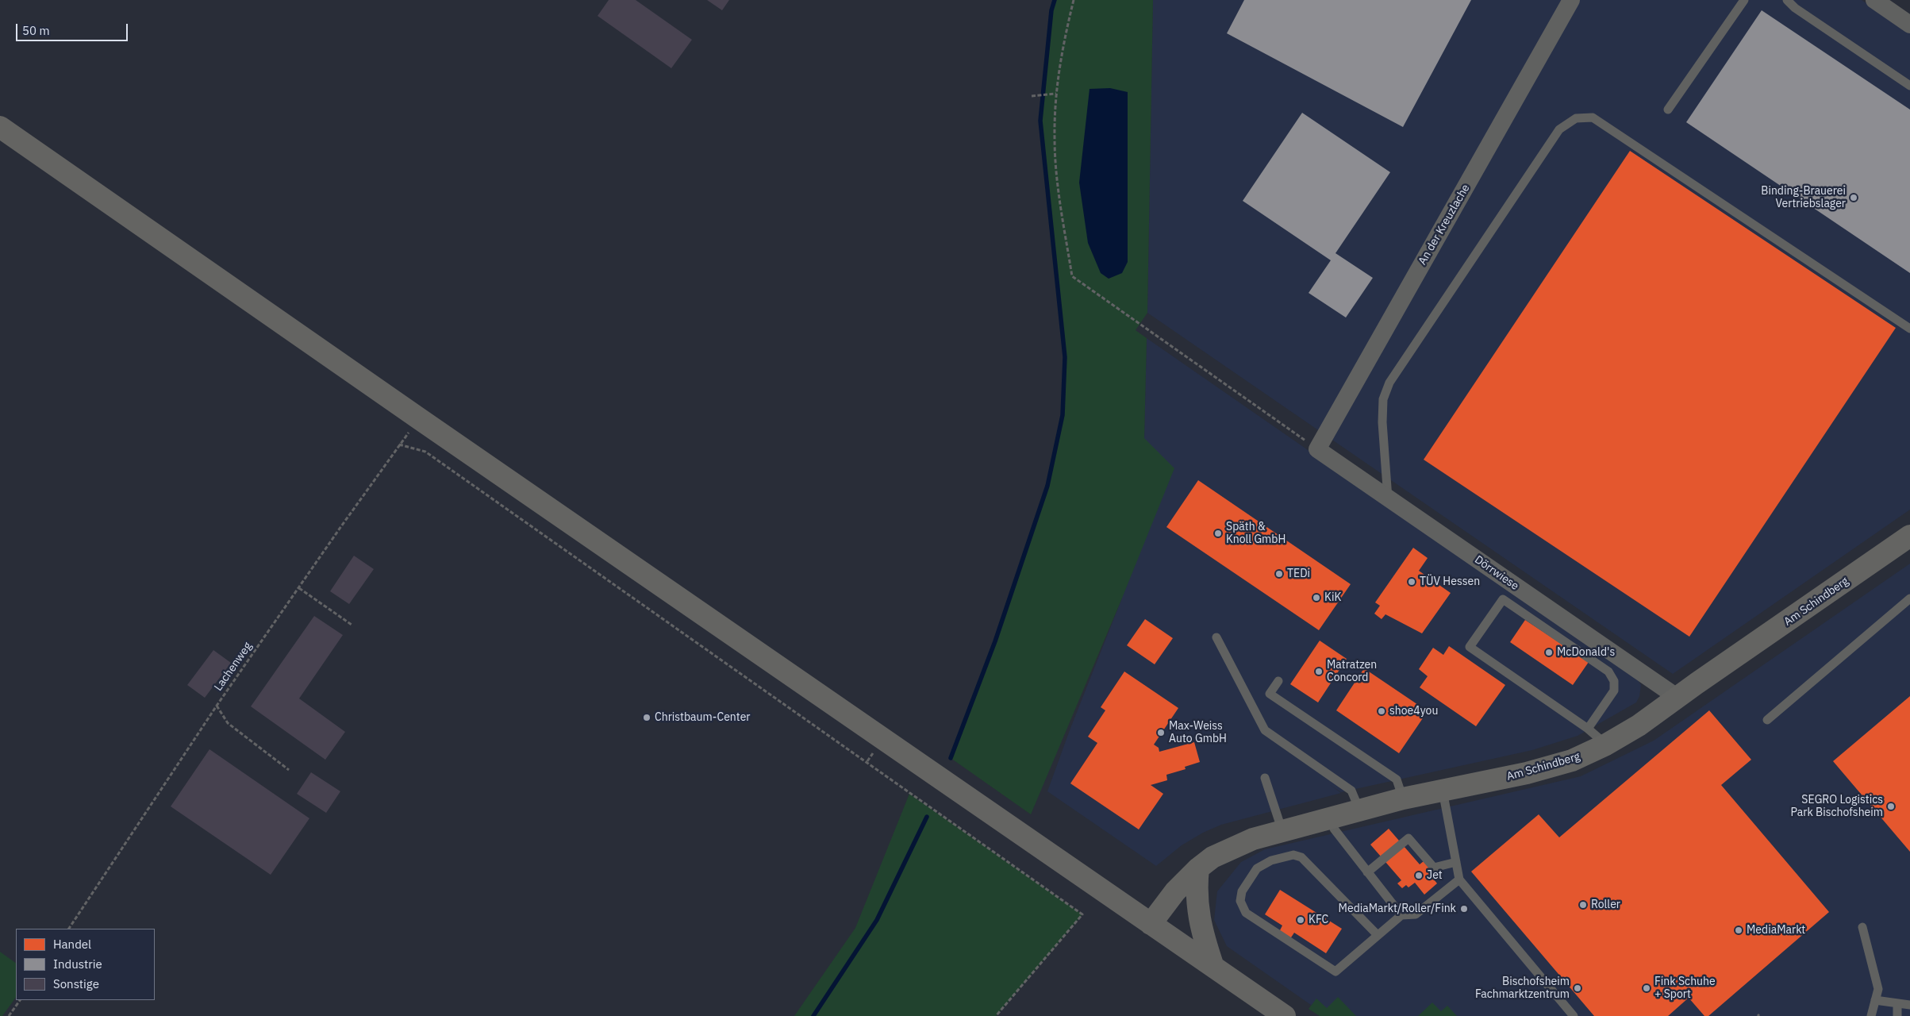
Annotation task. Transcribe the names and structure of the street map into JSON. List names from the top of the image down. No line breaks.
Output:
{"streets":{"main road":["Am Schindberg"],"street":["An der Kreuzlache","Dörrwiese"],"path":["Lachenweg"]},"crossings":[["An der Kreuzlache","Dörrwiese"],["Dörrwiese","Am Schindberg"]],"places":["Binding-Brauerei Vertriebslager","Späth & Knoll GmbH","TEDi","TÜV Hessen","KiK","McDonald's","Matratzen Concord","shoe4you","Christbaum-Center","Max-Weiss Auto GmbH","SEGRO Logistics Park Bischofsheim","Jet","Roller","MediaMarkt/Roller/Fink","KFC","MediaMarkt","Bischofsheim Fachmarktzentrum","Fink Schuhe + Sport"],"legend":["Handel","Industrie","Sonstige"],"scale_bar":"50 m"}
